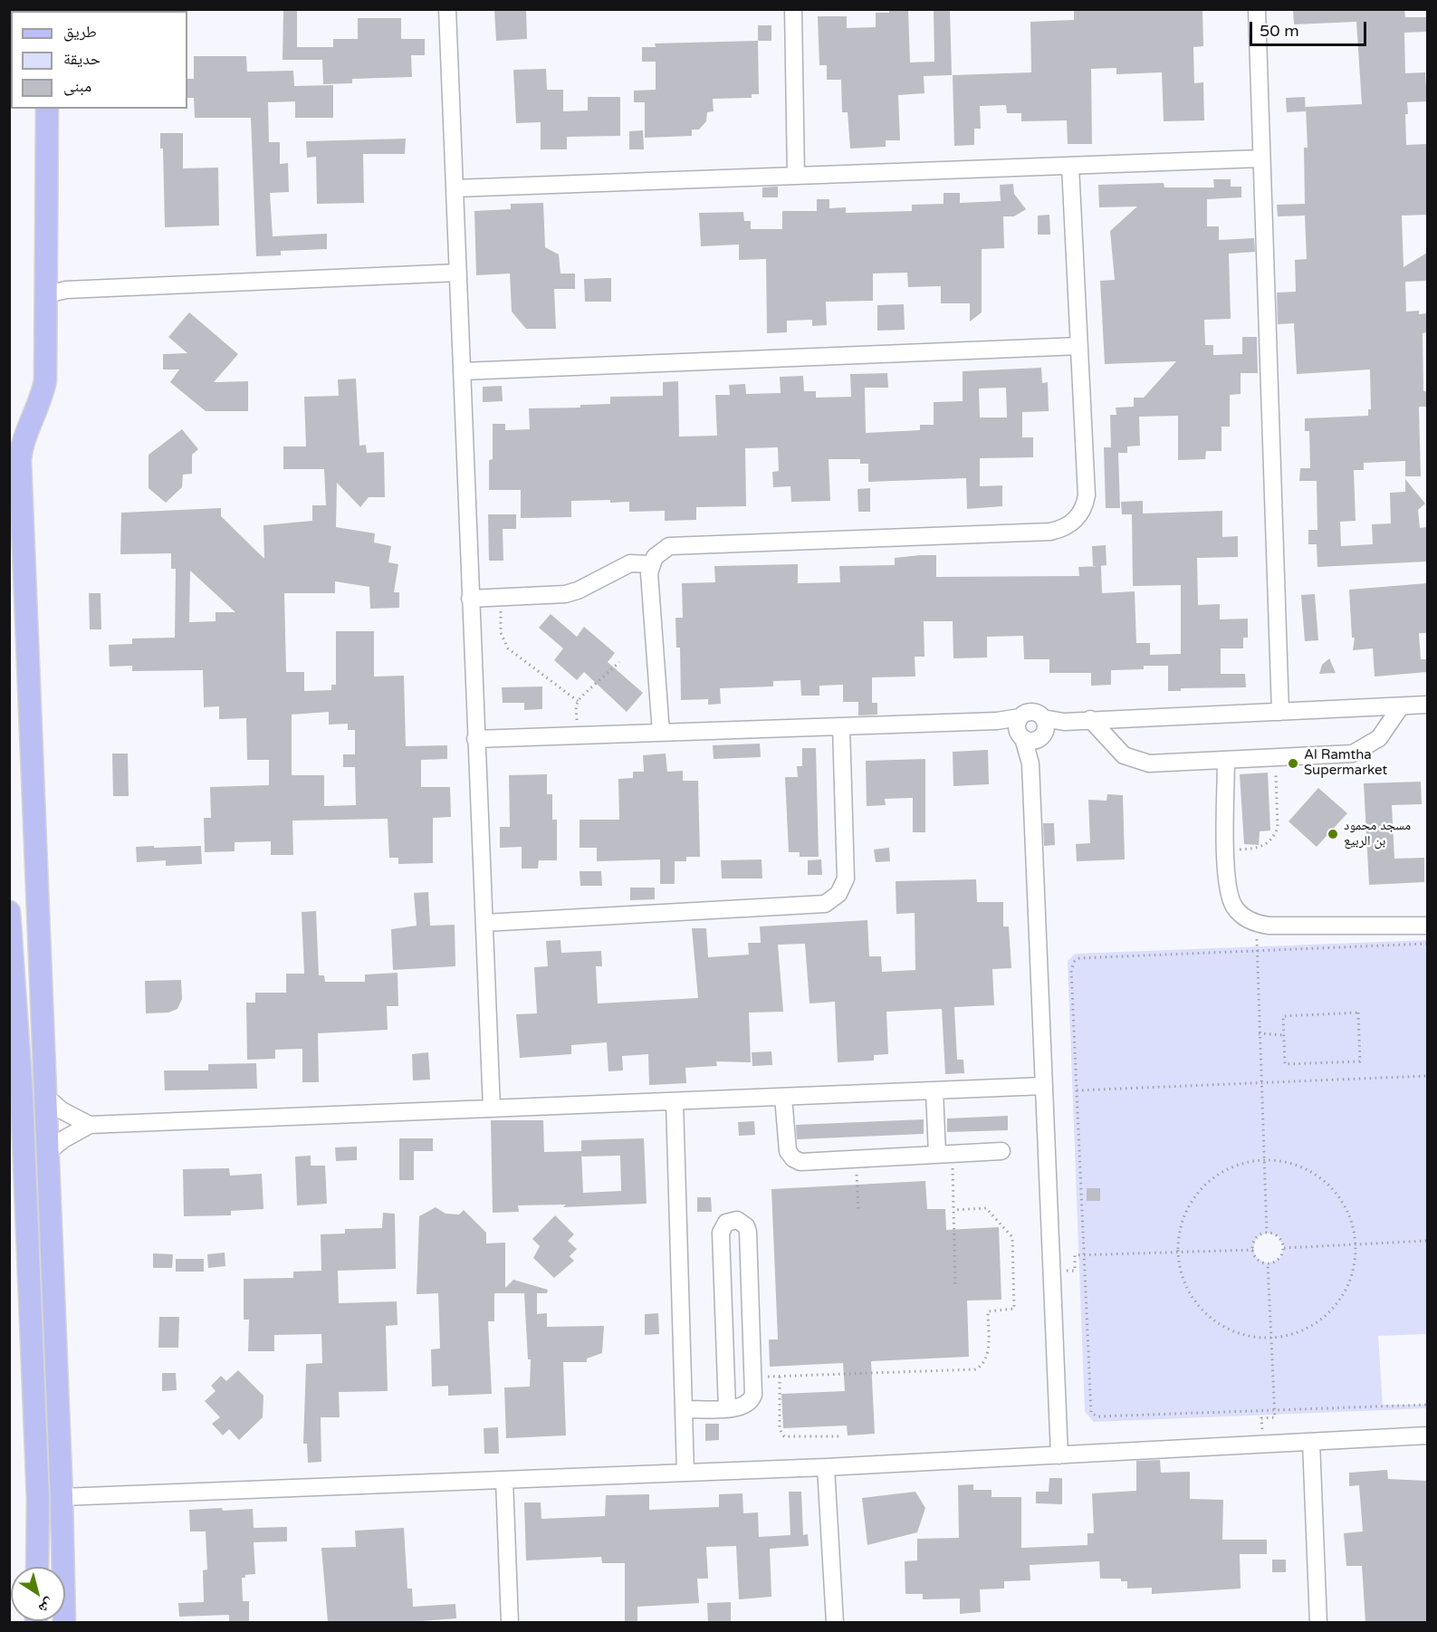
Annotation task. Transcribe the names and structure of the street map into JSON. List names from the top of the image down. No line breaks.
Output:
{"places":["Al Ramtha Supermarket","مسجد محمود بن الربيع"],"legend":["طريق","حديقة","مبنى"],"scale_bar":"50 m","north":"bottom right"}
